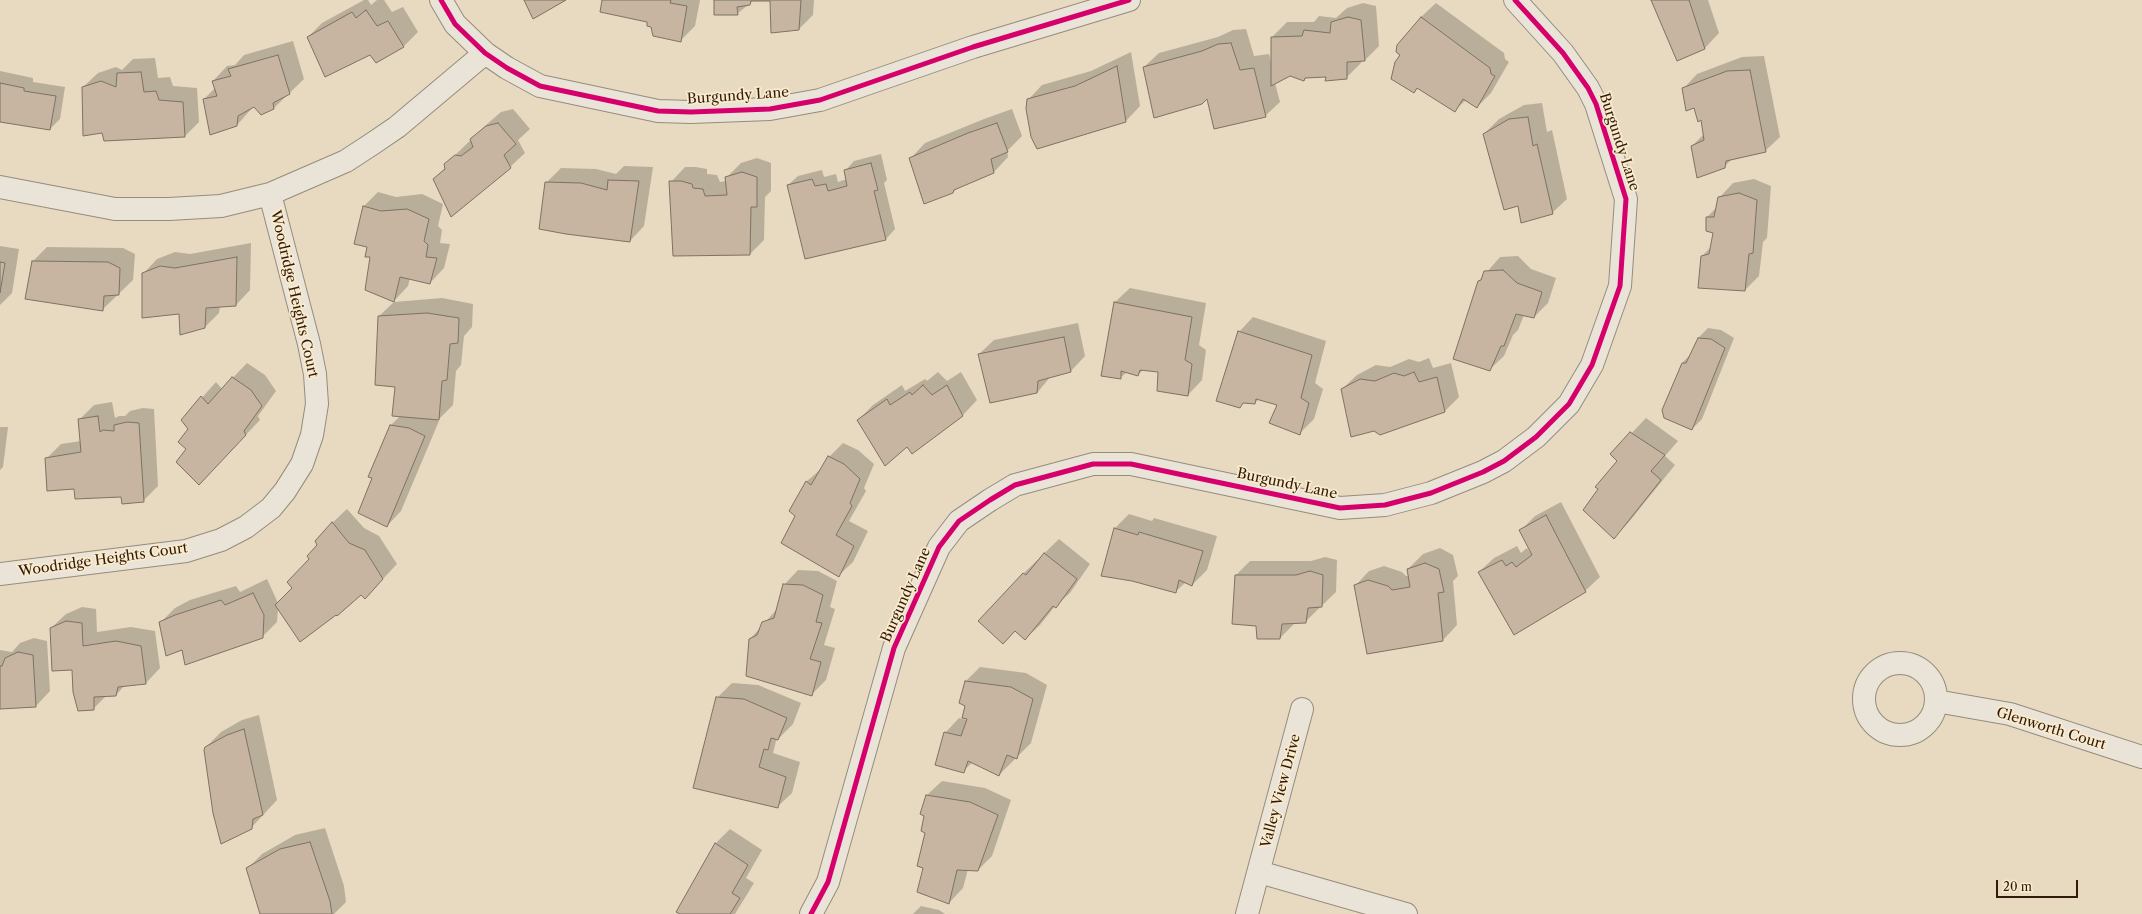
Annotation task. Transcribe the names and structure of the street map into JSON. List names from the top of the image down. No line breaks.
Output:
{"streets":{"street":["Burgundy Lane","Woodridge Heights Court","Glenworth Court","Valley View Drive"]},"scale_bar":"20 m"}
